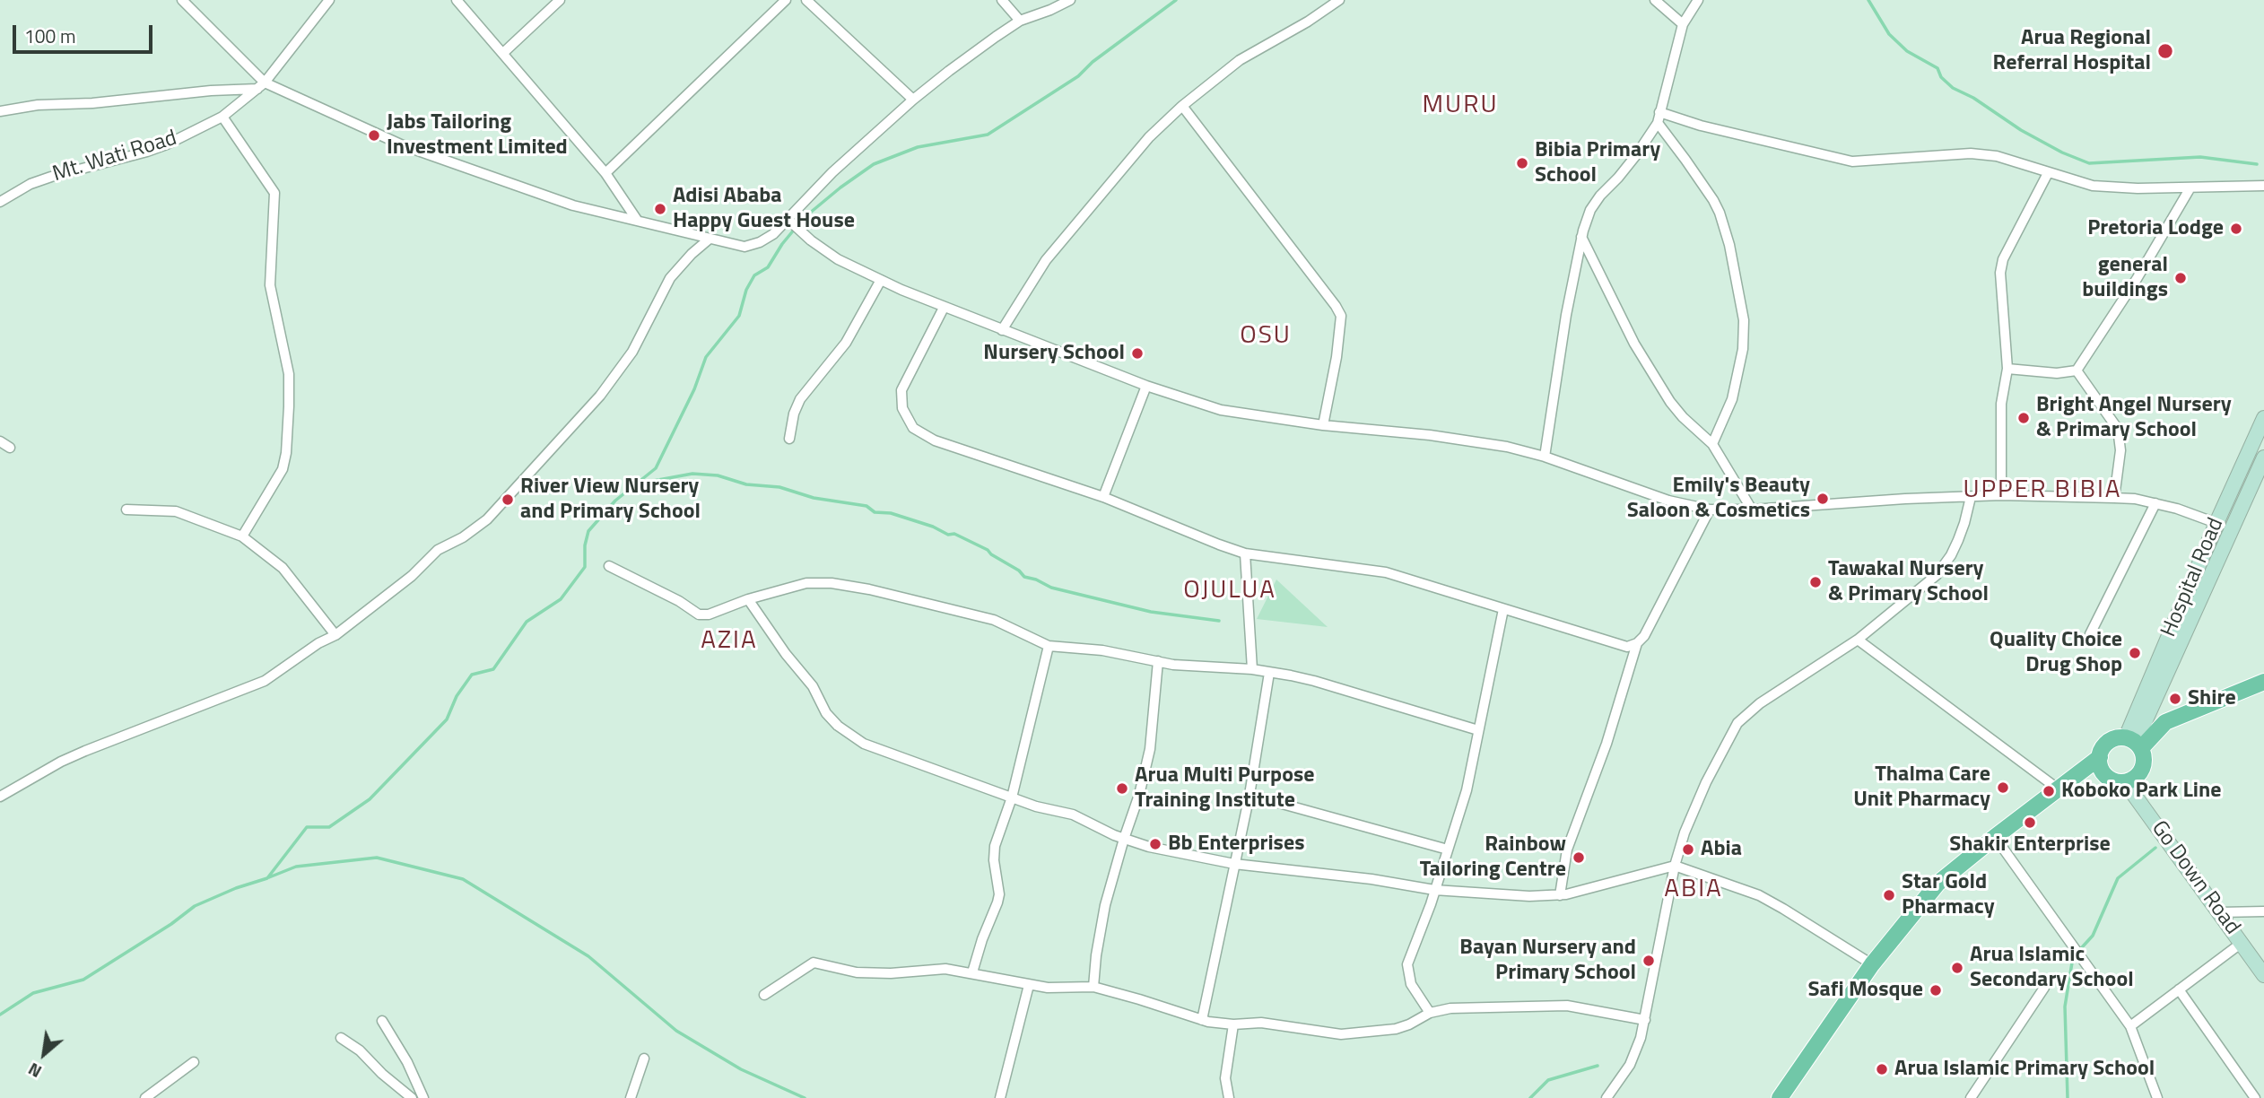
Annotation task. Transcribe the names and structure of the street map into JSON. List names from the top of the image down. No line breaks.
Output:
{"streets":{"main road":["Hospital Road","Go Down Road"],"street":["Mt. Wati Road"]},"crossings":[["Hospital Road","Go Down Road"]],"districts":["MURU","OSU","UPPER BIBIA","OJULUA","AZIA","ABIA"],"places":["Arua Regional Referral Hospital","Jabs Tailoring Investment Limited","Bibia Primary School","Adisi Ababa Happy Guest House","Pretoria Lodge","general buildings","Nursery School","Bright Angel Nursery & Primary School","Emily's Beauty Saloon & Cosmetics","River View Nursery and Primary School","Tawakal Nursery & Primary School","Quality Choice Drug Shop","Shire","Thalma Care Unit Pharmacy","Arua Multi Purpose Training Institute","Koboko Park Line","Shakir Enterprise","Bb Enterprises","Abia","Rainbow Tailoring Centre","Star Gold Pharmacy","Bayan Nursery and Primary School","Arua Islamic Secondary School","Safi Mosque","Arua Islamic Primary School"],"scale_bar":"100 m","north":"bottom left"}
